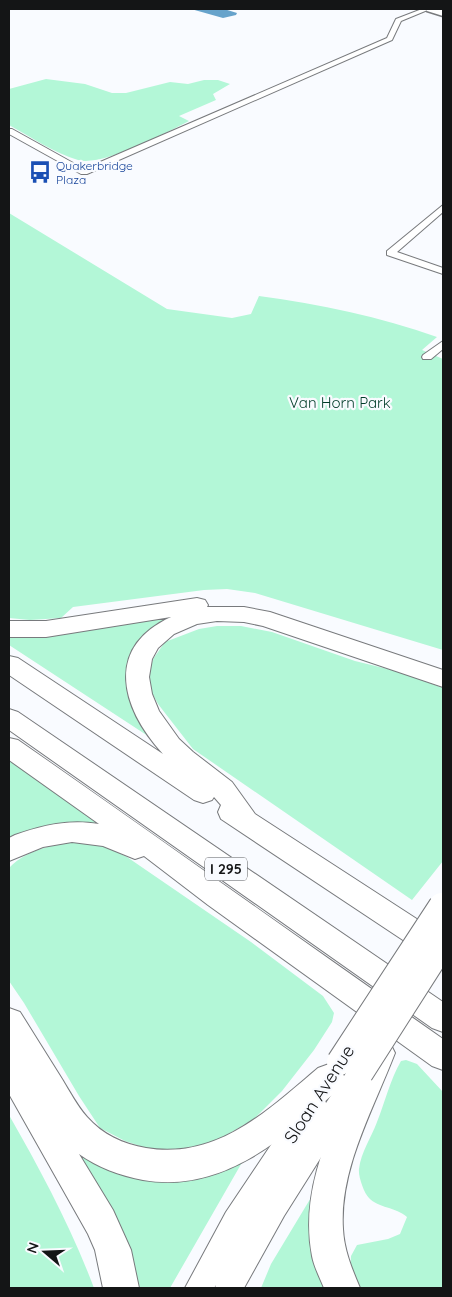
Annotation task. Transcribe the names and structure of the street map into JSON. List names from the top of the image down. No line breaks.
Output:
{"streets":{"highway":["I 295"],"main road":["Sloan Avenue"]},"parks":["Van Horn Park"],"places":{"bus stop":["Quakerbridge Plaza"]},"north":"left"}
